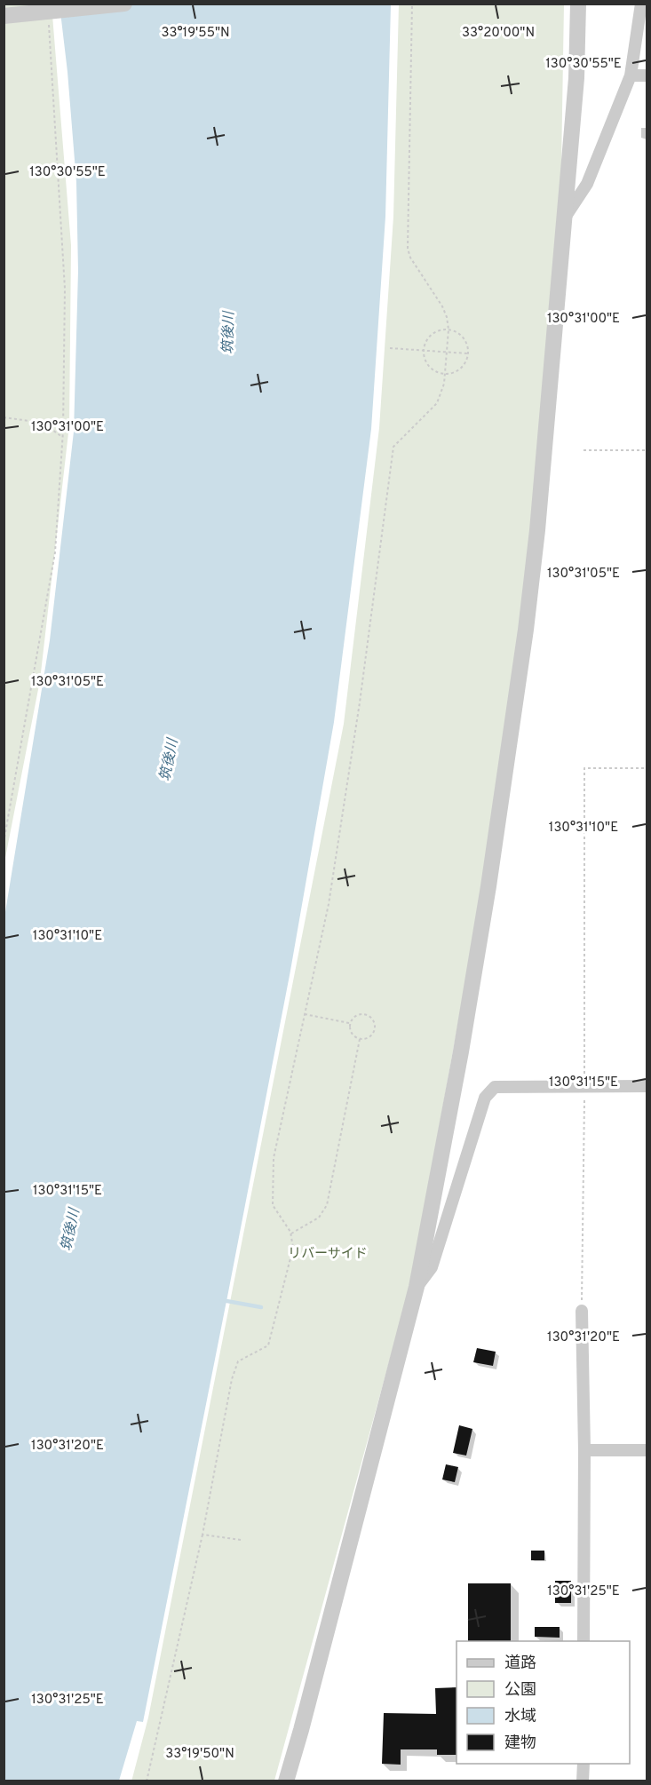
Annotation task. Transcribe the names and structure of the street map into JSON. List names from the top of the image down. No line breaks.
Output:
{"water":["筑後川"],"parks":["リバーサイド"],"legend":["道路","公園","水域","建物"],"coordinates":["33°20'00\"N","33°19'55\"N","130°30'55\"E","130°31'00\"E","130°31'05\"E","130°31'10\"E","130°31'15\"E","130°31'20\"E","130°31'25\"E","33°19'50\"N"]}
